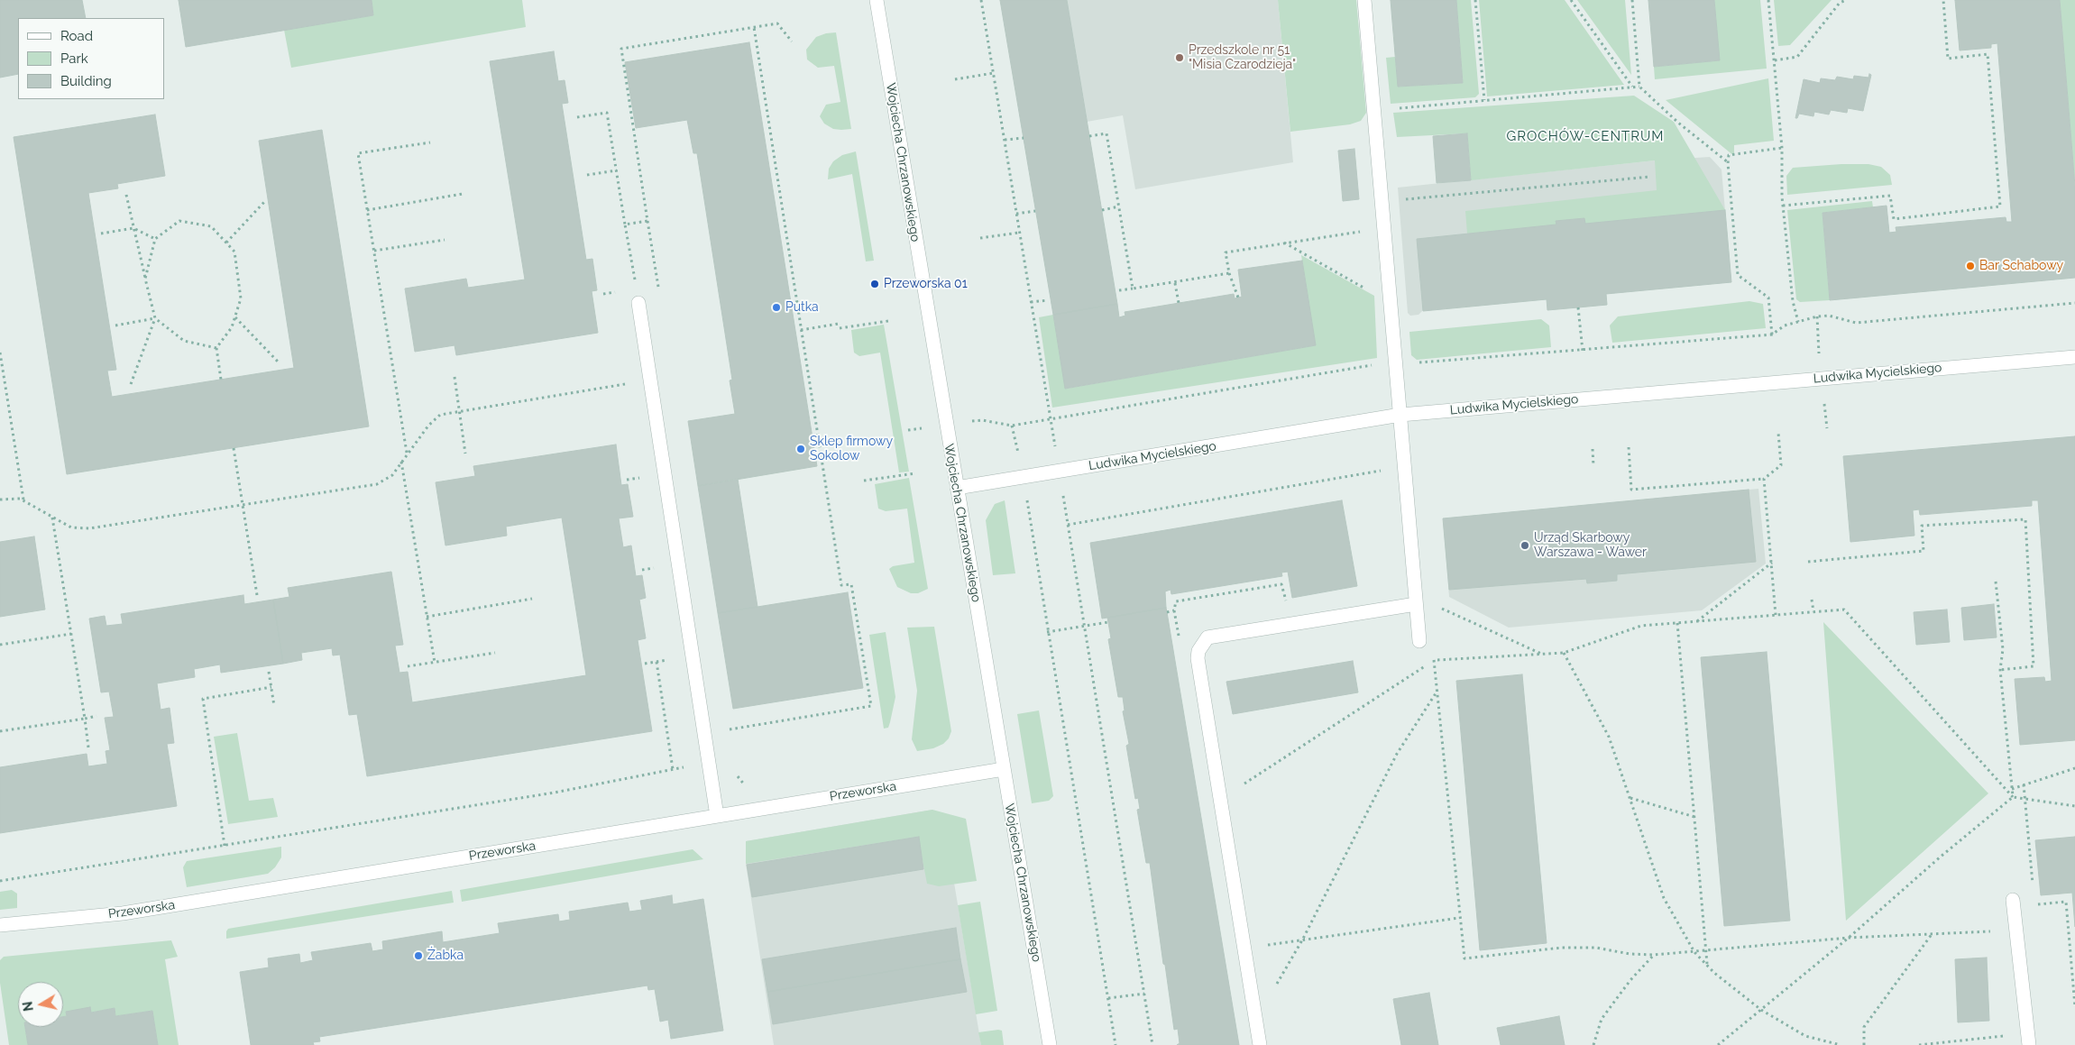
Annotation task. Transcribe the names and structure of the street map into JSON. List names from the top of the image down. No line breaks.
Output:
{"streets":{"street":["Wojciecha Chrzanowskiego","Ludwika Mycielskiego","Przeworska"]},"crossings":[["Wojciecha Chrzanowskiego","Ludwika Mycielskiego"],["Wojciecha Chrzanowskiego","Przeworska"]],"districts":["GROCHÓW-CENTRUM"],"places":["Przedszkole nr 51 \"Misia Czarodzieja\"","Bar Schabowy","Przeworska 01","Putka","Sklep firmowy Sokolow","Urząd Skarbowy Warszawa - Wawer","Żabka"],"legend":["Road","Park","Building"],"north":"left"}
